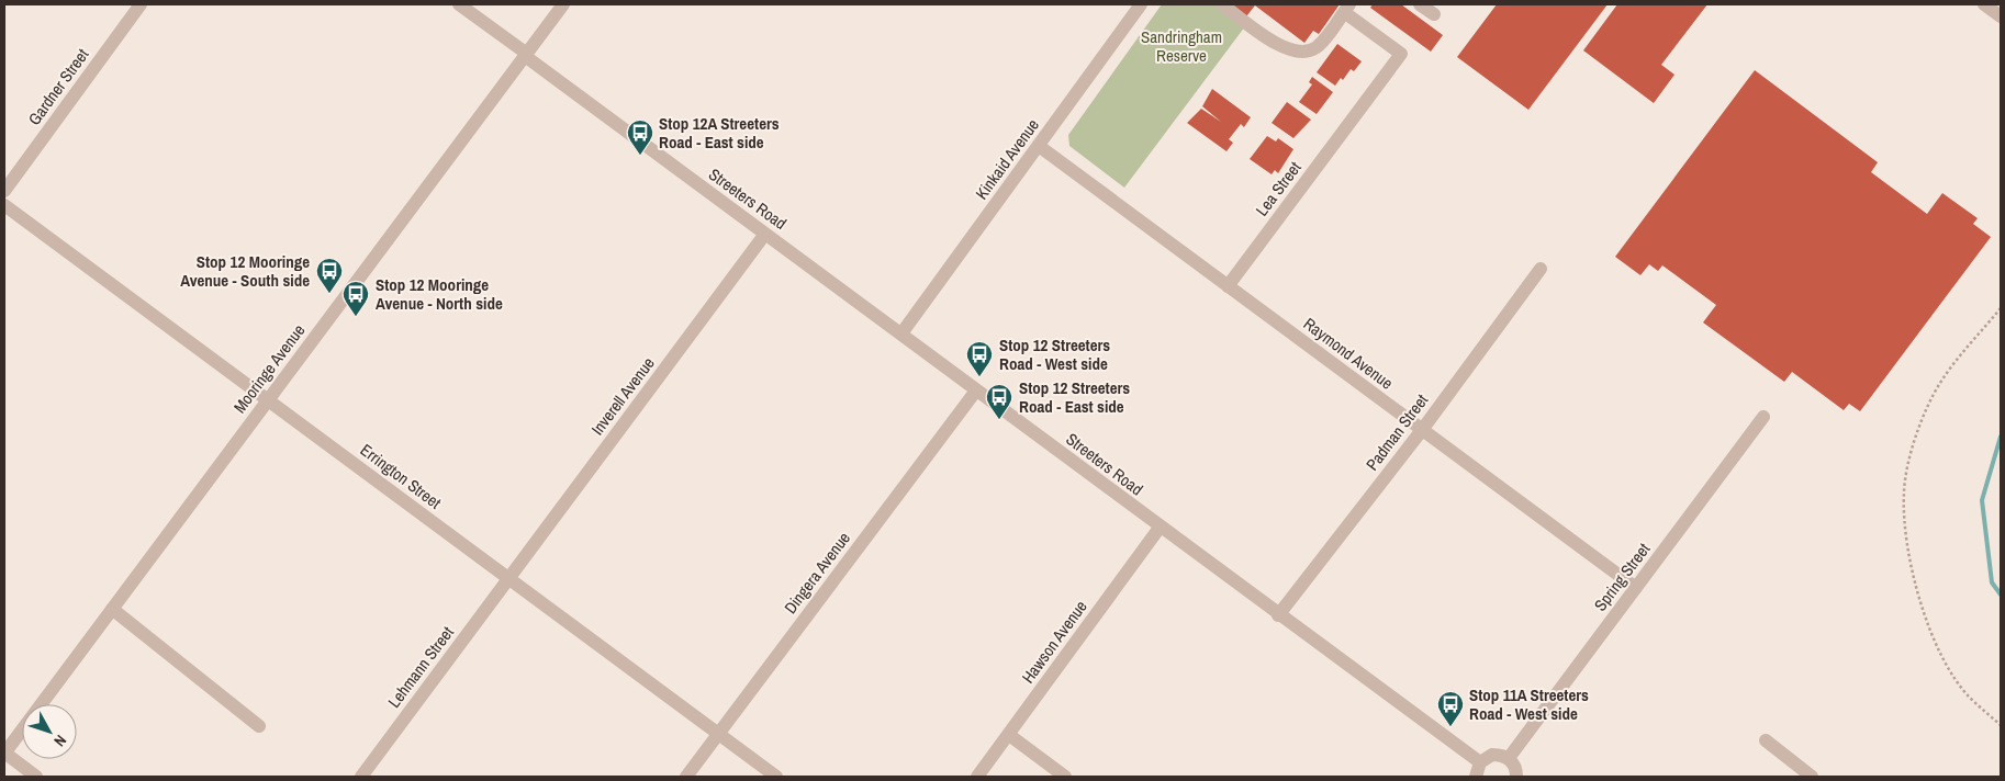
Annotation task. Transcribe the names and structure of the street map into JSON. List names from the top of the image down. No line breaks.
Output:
{"streets":{"street":["Gardner Street","Kinkaid Avenue","Lea Street","Streeters Road","Raymond Avenue","Mooringe Avenue","Inverell Avenue","Padman Street","Errington Street","Dingera Avenue","Spring Street","Hawson Avenue","Lehmann Street"]},"crossings":[["Kinkaid Avenue","Streeters Road"],["Kinkaid Avenue","Raymond Avenue"],["Lea Street","Raymond Avenue"],["Streeters Road","Mooringe Avenue"],["Streeters Road","Inverell Avenue"],["Streeters Road","Padman Street"],["Streeters Road","Dingera Avenue"],["Streeters Road","Hawson Avenue"],["Raymond Avenue","Padman Street"],["Raymond Avenue","Spring Street"],["Mooringe Avenue","Errington Street"],["Inverell Avenue","Errington Street"],["Inverell Avenue","Lehmann Street"],["Errington Street","Dingera Avenue"],["Errington Street","Lehmann Street"]],"parks":["Sandringham Reserve"],"places":{"bus stop":["Stop 12A Streeters Road - East side","Stop 12 Mooringe Avenue - South side","Stop 12 Mooringe Avenue - North side","Stop 12 Streeters Road - West side","Stop 12 Streeters Road - East side","Stop 11A Streeters Road - West side"]},"north":"bottom right"}
